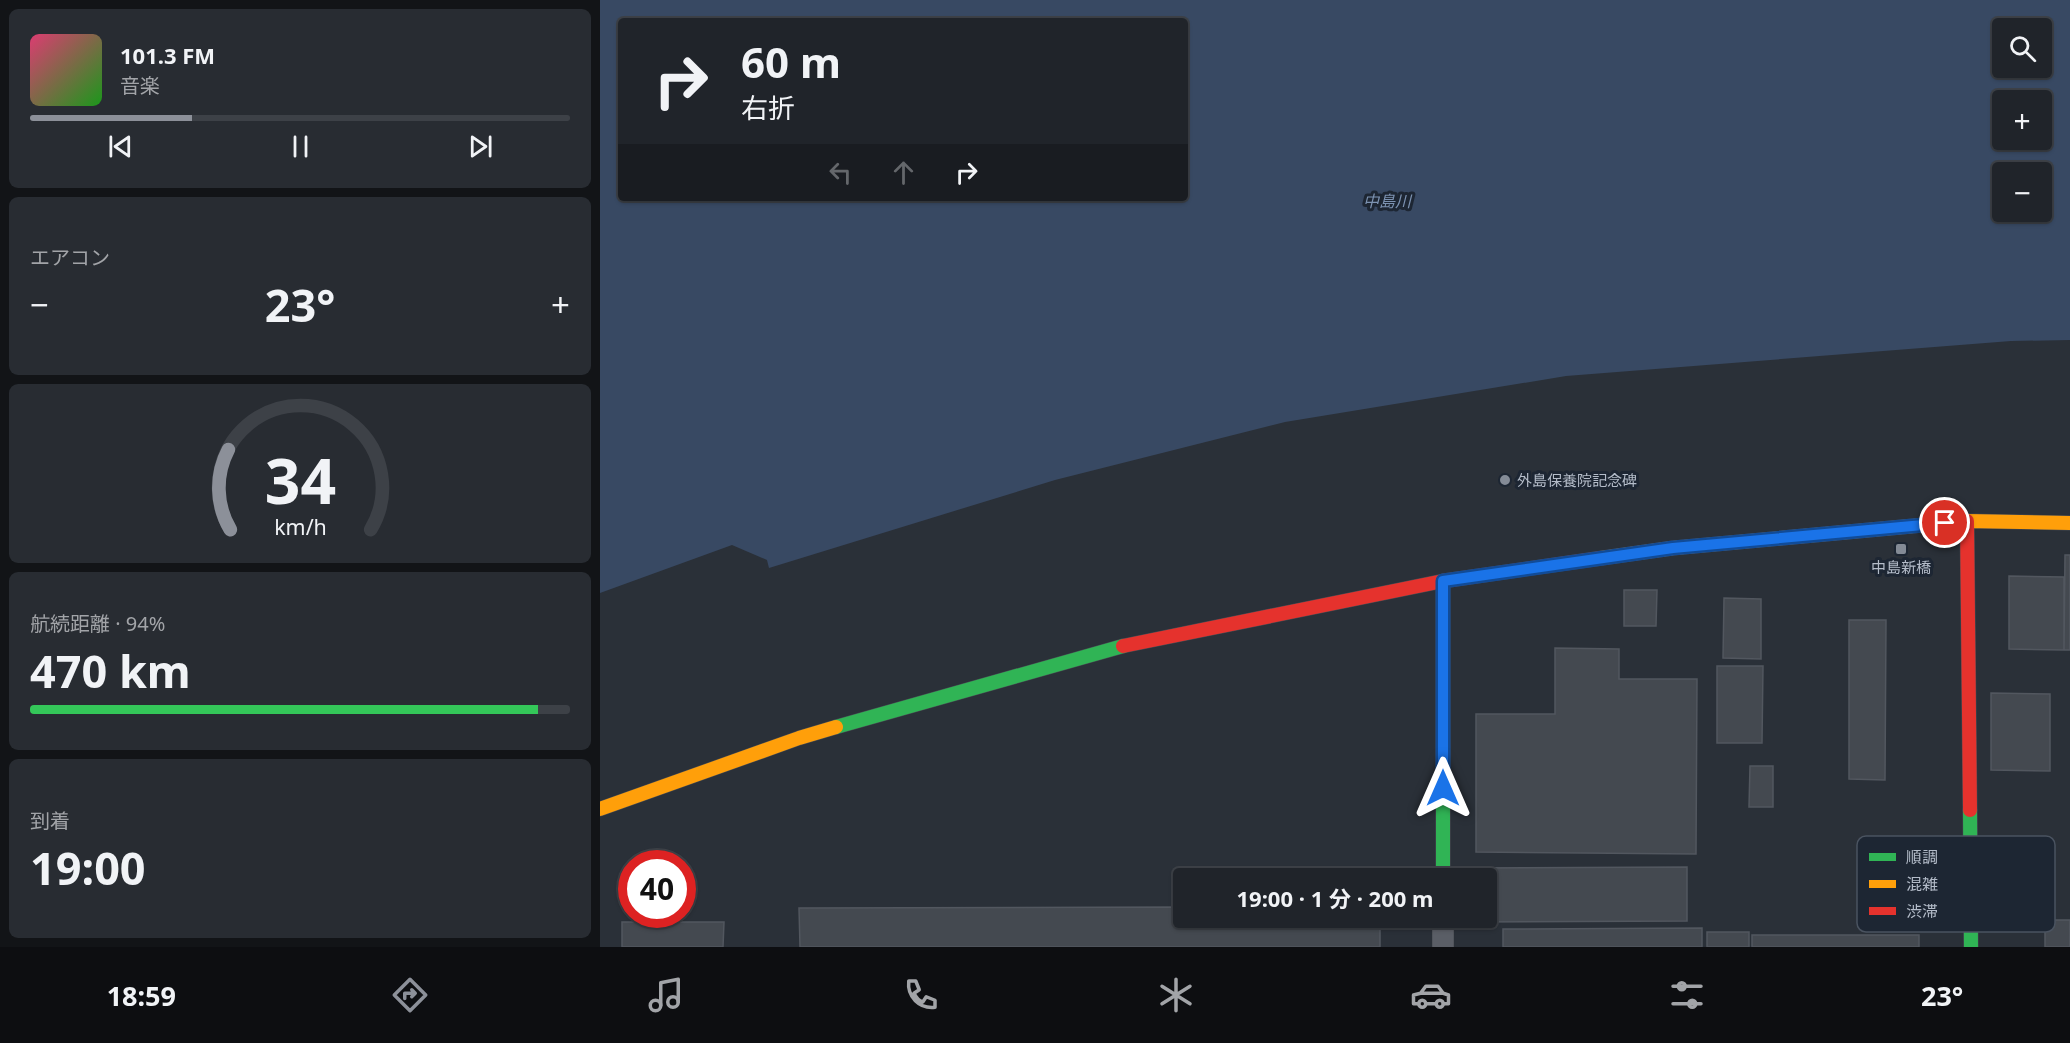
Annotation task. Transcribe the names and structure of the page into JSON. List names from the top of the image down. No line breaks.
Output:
{"water":["中島川"],"places":{"other":["外島保養院記念碑"],"transit":["中島新橋"]},"legend":["順調","混雑","渋滞"],"page":{"map_buttons":["+","−"],"turn":["60 m","右折"],"song":["101.3 FM","音楽"],"tile":["エアコン",["航続距離 · 94%","470 km"],["到着","19:00"]],"heat":["−","23°","+"],"limit":"40","trip":"19:00 · 1 分 · 200 m","tabs":["18:59","23°"],"gauge":["34","km/h"]}}
